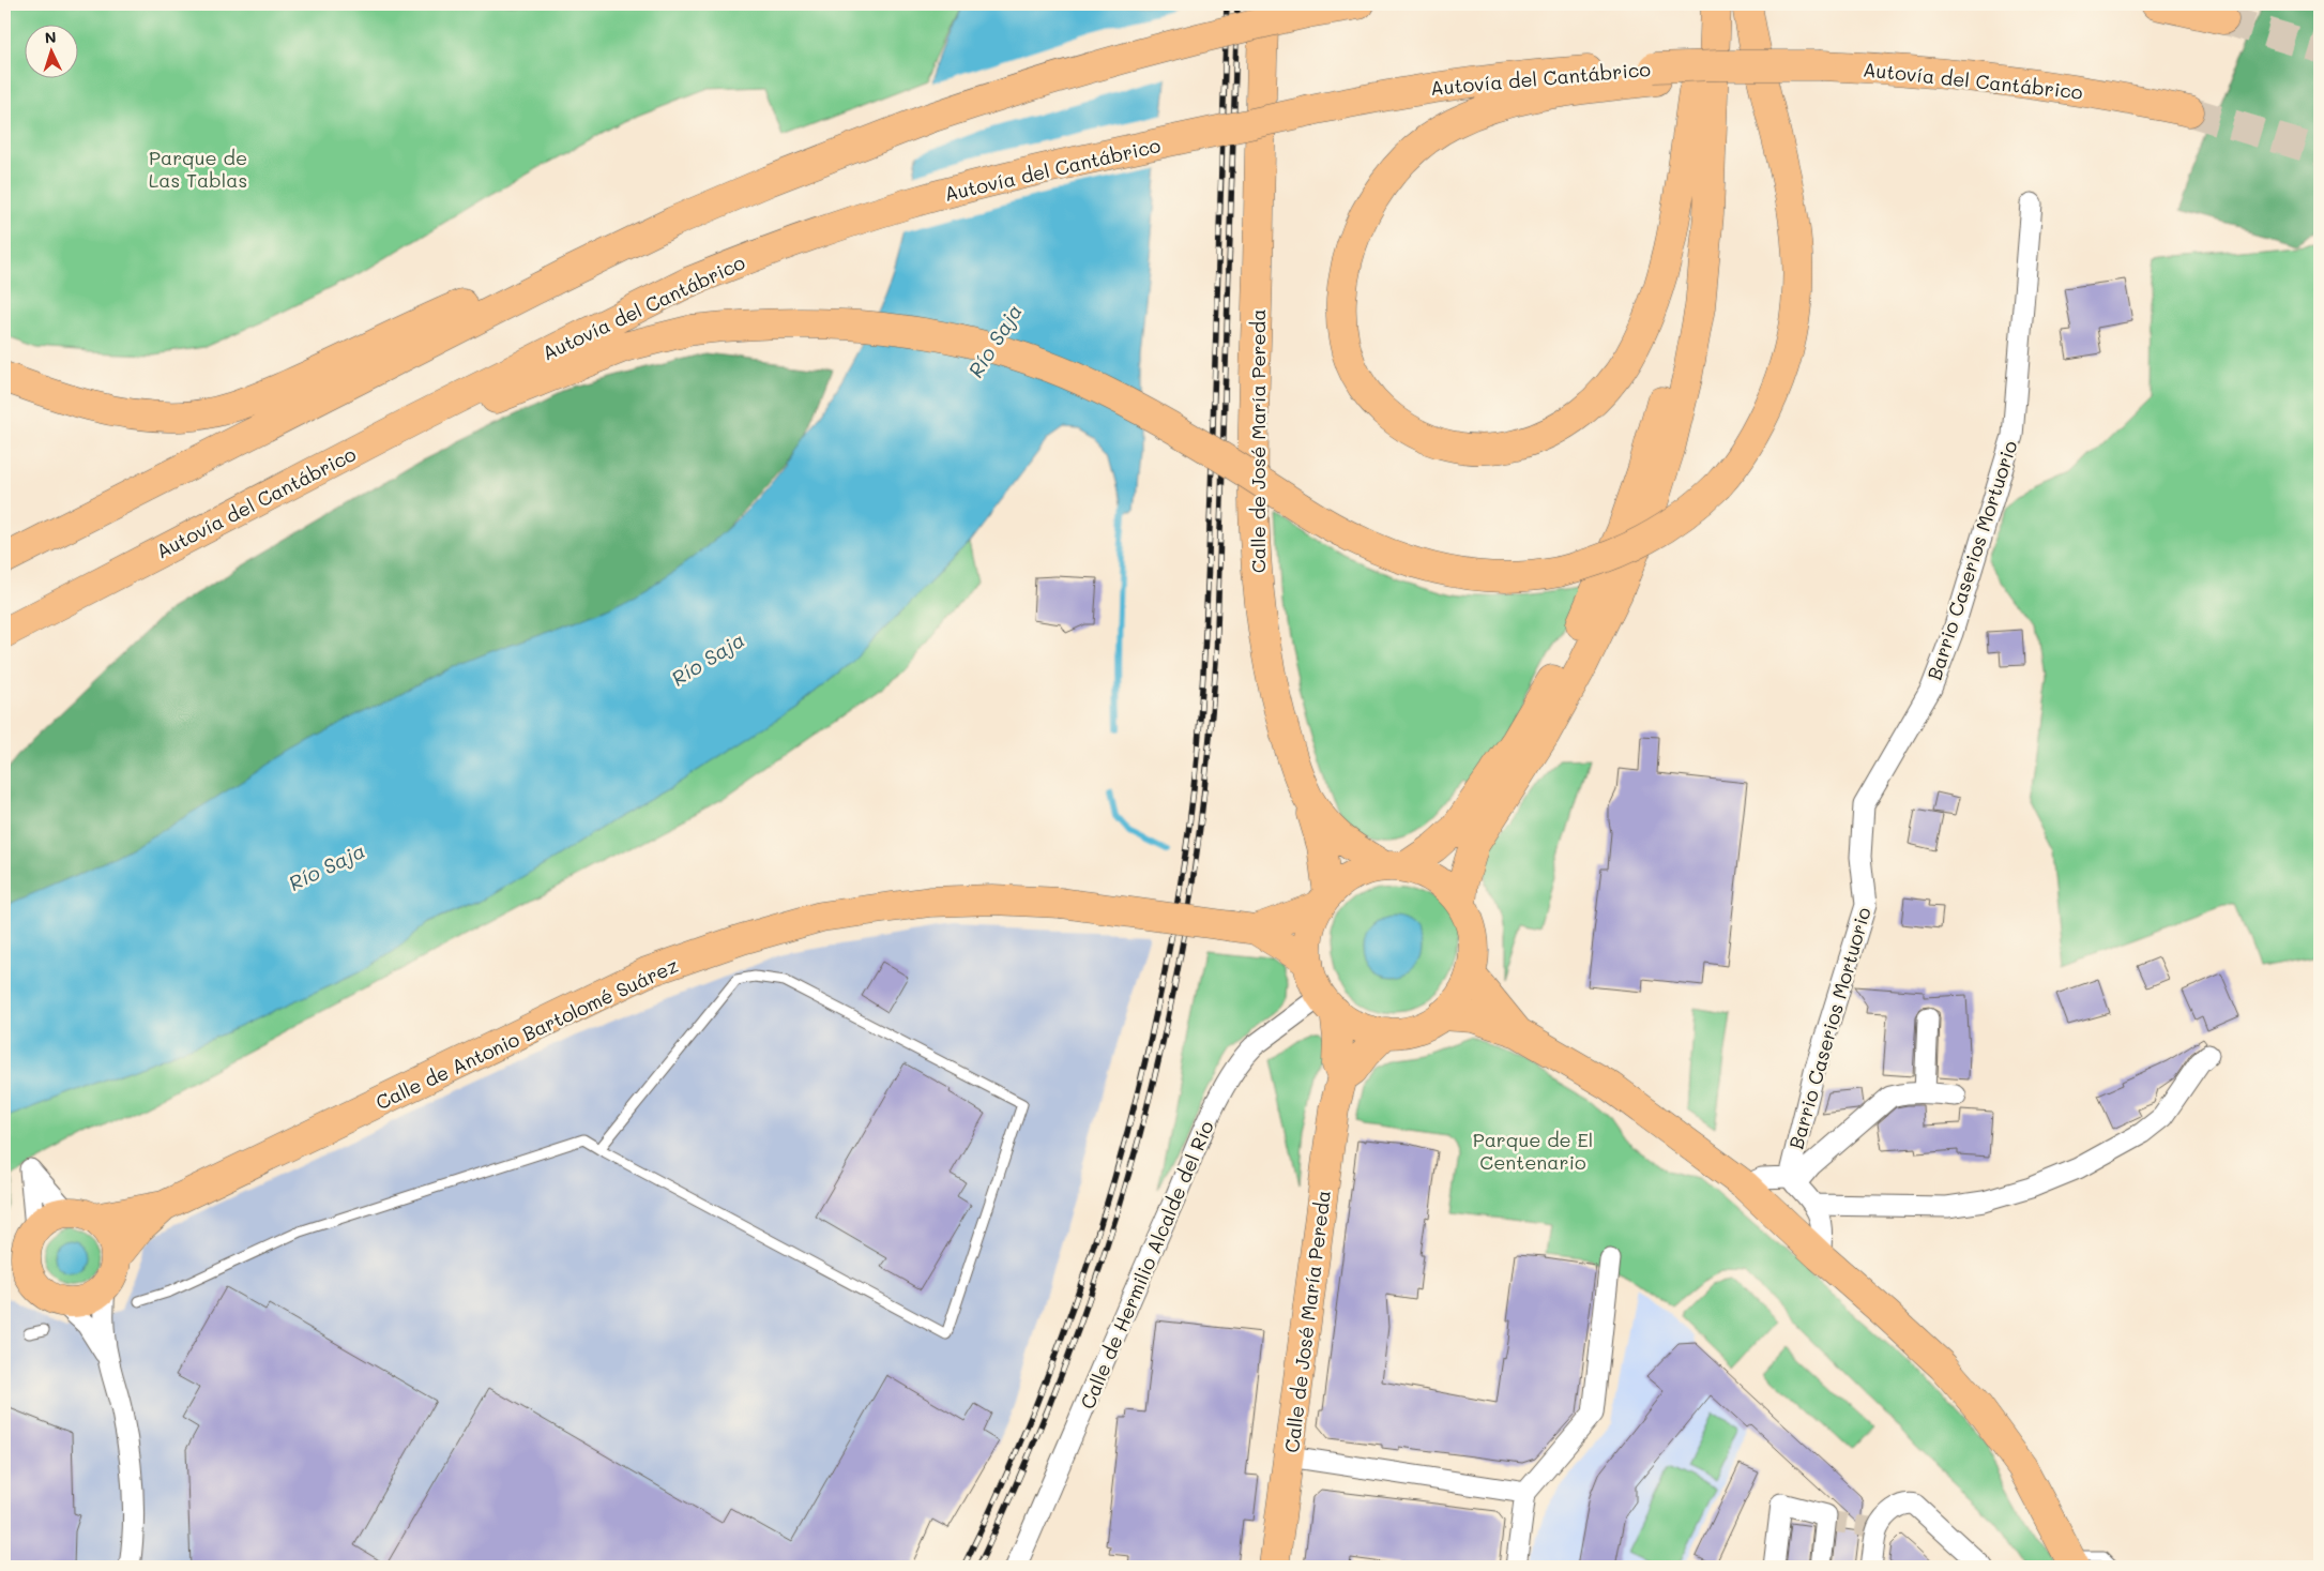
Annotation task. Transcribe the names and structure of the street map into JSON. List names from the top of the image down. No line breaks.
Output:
{"streets":{"main road":["Autovía del Cantábrico","Calle de José María Pereda","Calle de Antonio Bartolomé Suárez"],"street":["Barrio Caserios Mortuorio","Calle de Hermilio Alcalde del Río"]},"crossings":[["Calle de José María Pereda","Calle de Antonio Bartolomé Suárez"],["Calle de José María Pereda","Calle de Hermilio Alcalde del Río"],["Calle de Antonio Bartolomé Suárez","Calle de Hermilio Alcalde del Río"]],"water":["Río Saja"],"parks":["Parque de Las Tablas","Parque de El Centenario"],"north":"top"}
